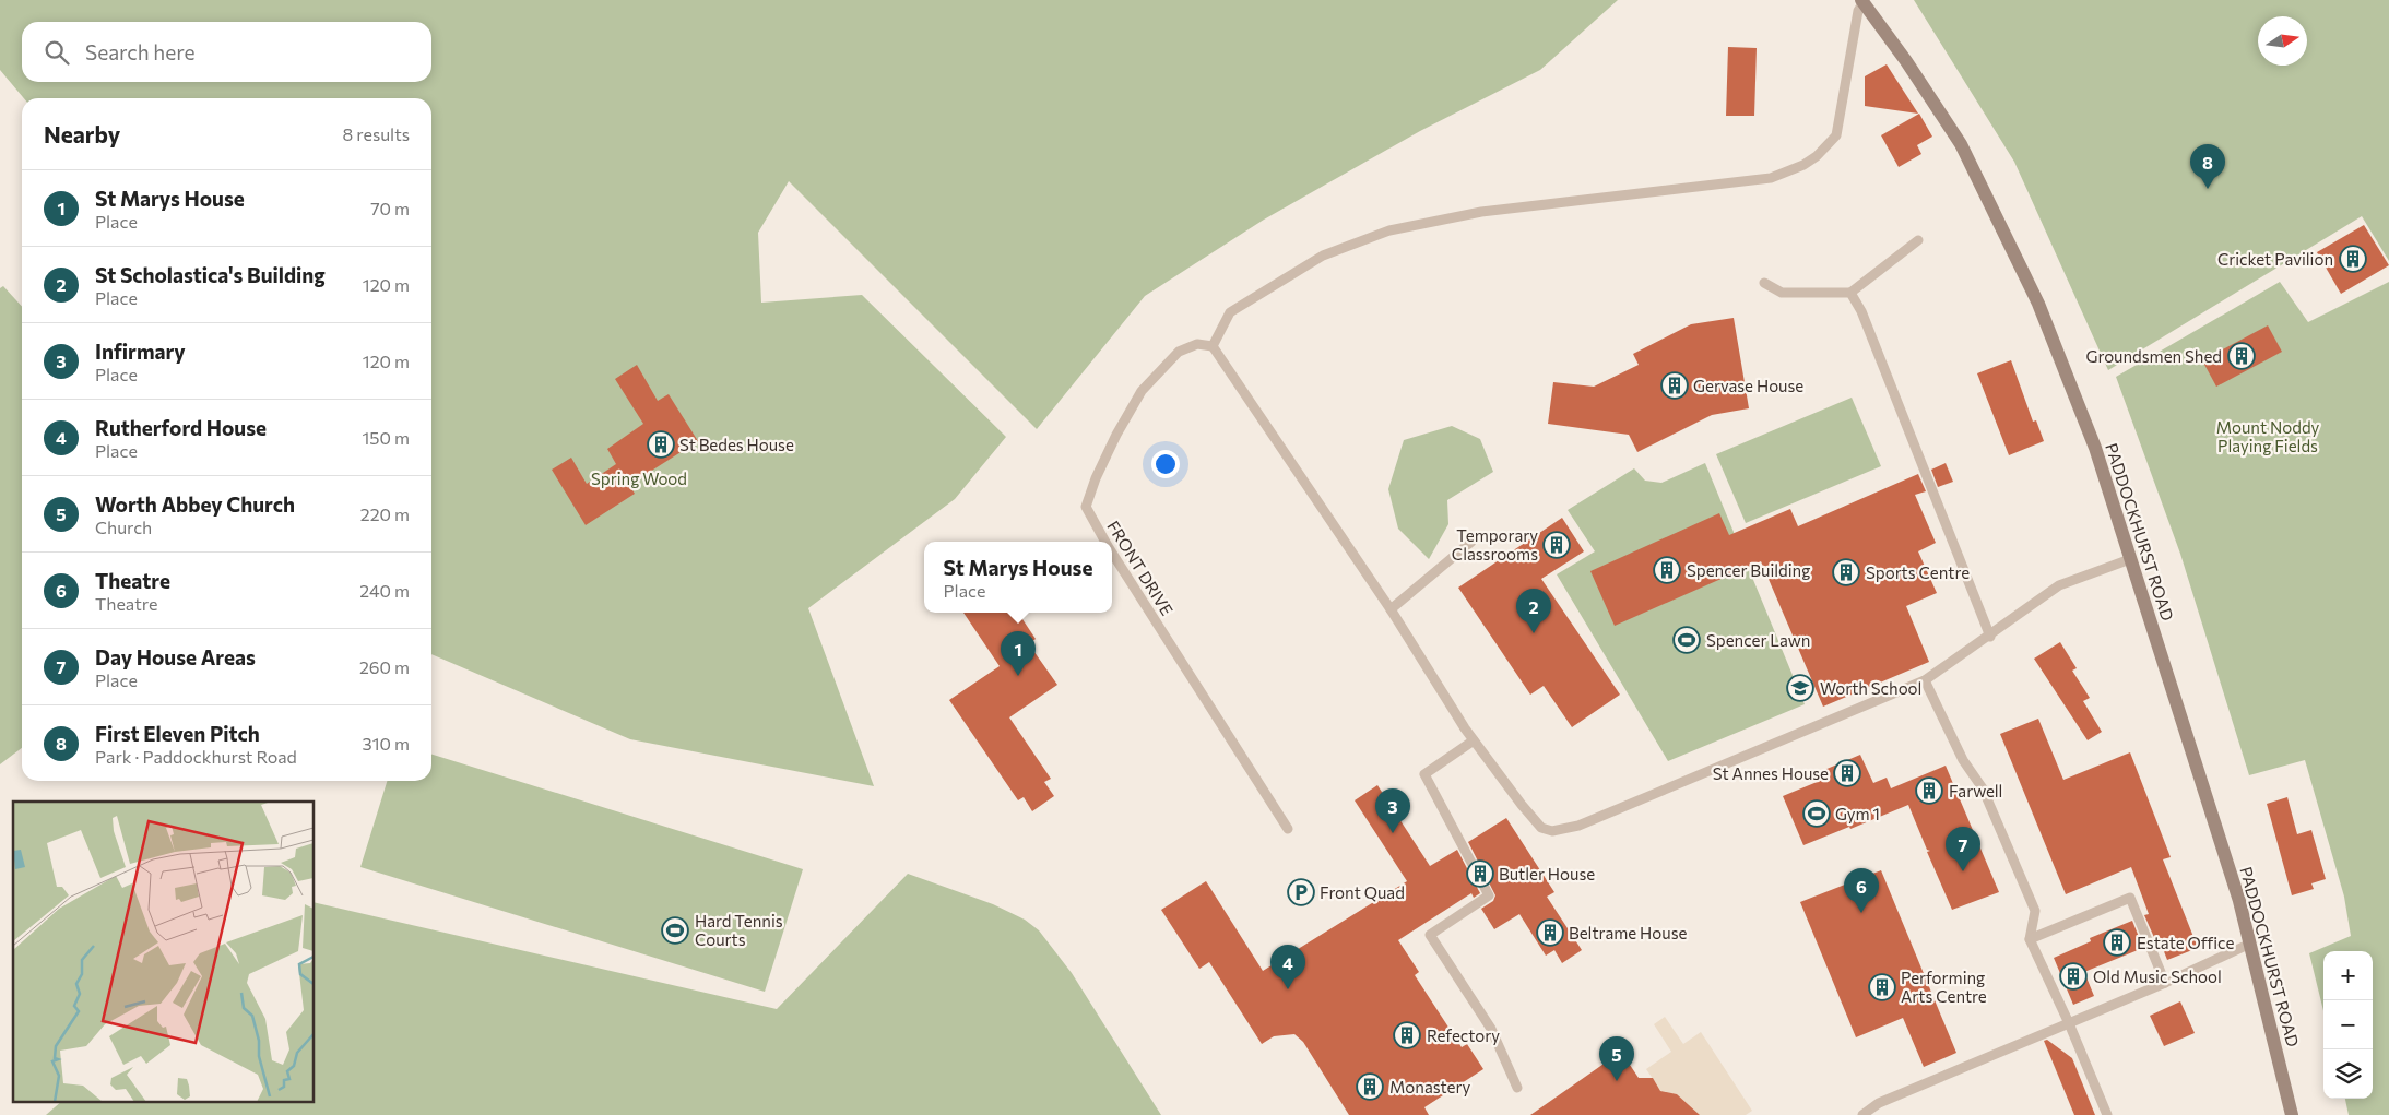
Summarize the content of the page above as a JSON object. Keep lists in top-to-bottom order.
{
  "streets": {
    "main road": ["PADDOCKHURST ROAD"],
    "lane": ["FRONT DRIVE"]
  },
  "parks": ["Mount Noddy Playing Fields", "Spring Wood"],
  "places": {
    "building": [
      "Cricket Pavilion",
      "Groundsmen Shed",
      "Gervase House",
      "St Bedes House",
      "Temporary Classrooms",
      "Spencer Building",
      "Sports Centre",
      "St Annes House",
      "Farwell",
      "Butler House",
      "Beltrame House",
      "Estate Office",
      "Old Music School",
      "Performing Arts Centre",
      "Refectory",
      "Monastery"
    ],
    "sports": ["Spencer Lawn", "Gym 1", "Hard Tennis Courts"],
    "school or university": ["Worth School"],
    "parking": ["Front Quad"]
  },
  "north": "right",
  "page": {
    "search": "Search here",
    "heading": ["Nearby", "8 results"],
    "pins": [
      "8",
      "2",
      "1",
      "3",
      "7",
      "6",
      "4",
      "5"
    ],
    "list": [
      {
        "mark": "1",
        "name": "St Marys House",
        "note": "Place",
        "value": "70 m"
      },
      {
        "mark": "2",
        "name": "St Scholastica's Building",
        "note": "Place",
        "value": "120 m"
      },
      {
        "mark": "3",
        "name": "Infirmary",
        "note": "Place",
        "value": "120 m"
      },
      {
        "mark": "4",
        "name": "Rutherford House",
        "note": "Place",
        "value": "150 m"
      },
      {
        "mark": "5",
        "name": "Worth Abbey Church",
        "note": "Church",
        "value": "220 m"
      },
      {
        "mark": "6",
        "name": "Theatre",
        "note": "Theatre",
        "value": "240 m"
      },
      {
        "mark": "7",
        "name": "Day House Areas",
        "note": "Place",
        "value": "260 m"
      },
      {
        "mark": "8",
        "name": "First Eleven Pitch",
        "note": "Park · Paddockhurst Road",
        "value": "310 m"
      }
    ],
    "popup": ["St Marys House", "Place"],
    "map_buttons": ["+", "−"]
  }
}
